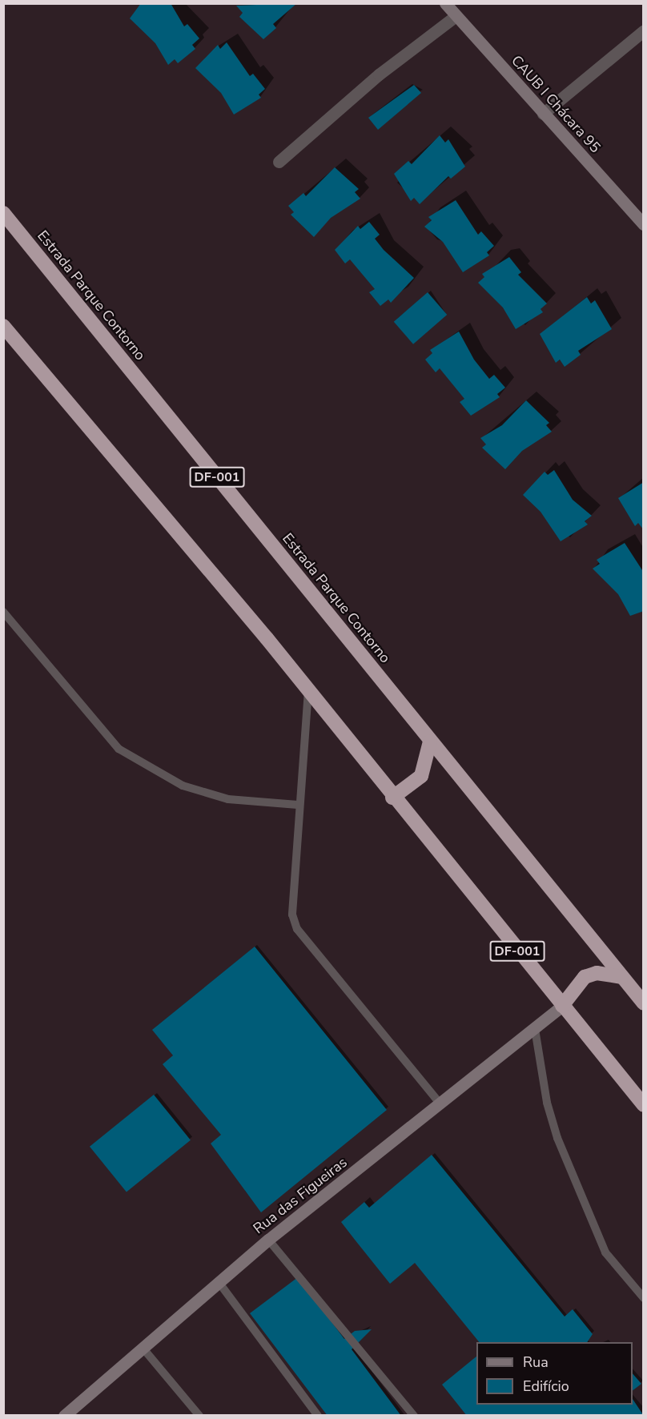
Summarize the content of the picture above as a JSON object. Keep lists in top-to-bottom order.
{
  "streets": {
    "highway": ["Estrada Parque Contorno", "DF-001"],
    "street": ["CAUB I Chácara 95", "Rua das Figueiras"]
  },
  "crossings": [
    ["DF-001", "Rua das Figueiras"]
  ],
  "legend": ["Rua", "Edifício"]
}
